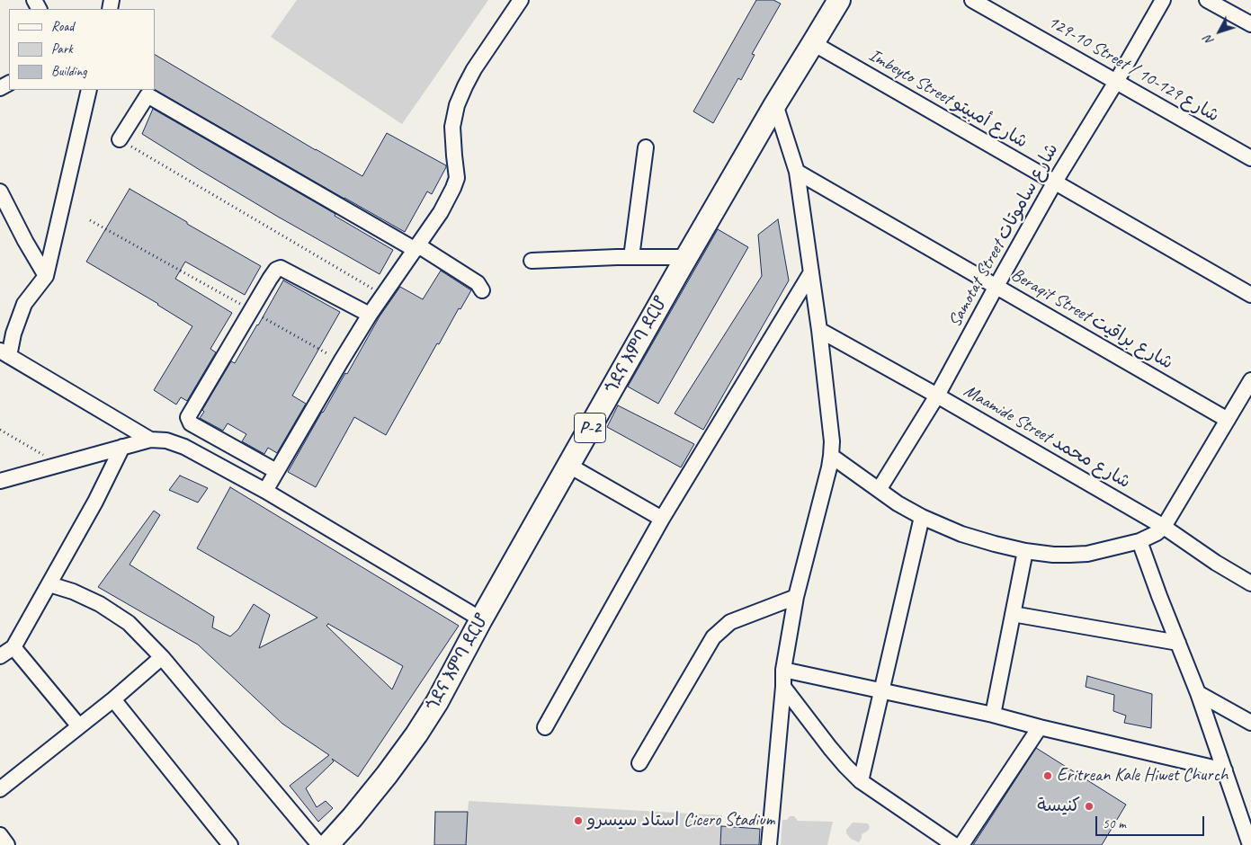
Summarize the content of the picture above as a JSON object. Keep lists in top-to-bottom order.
{
  "streets": {
    "highway": ["ጎደና እምባ ደርሆ", "P-2"],
    "street": [
      "129-10 Street / شارع 129-10",
      "Imbeyto Street شارع أمبيتو",
      "Samotat Street شارع ساموتات",
      "Beraqit Street شارع براقيت",
      "Maamide Street شارع محمد"
    ]
  },
  "crossings": [
    ["129-10 Street / شارع 129-10", "Samotat Street شارع ساموتات"],
    ["Imbeyto Street شارع أمبيتو", "Samotat Street شارع ساموتات"],
    ["Imbeyto Street شارع أمبيتو", "ጎደና እምባ ደርሆ"],
    ["Samotat Street شارع ساموتات", "Beraqit Street شارع براقيت"],
    ["Samotat Street شارع ساموتات", "Maamide Street شارع محمد"]
  ],
  "places": ["Eritrean Kale Hiwet Church", "كنيسة", "استاد سيسرو Cicero Stadium"],
  "legend": ["Road", "Park", "Building"],
  "scale_bar": "50 m",
  "north": "bottom left"
}
